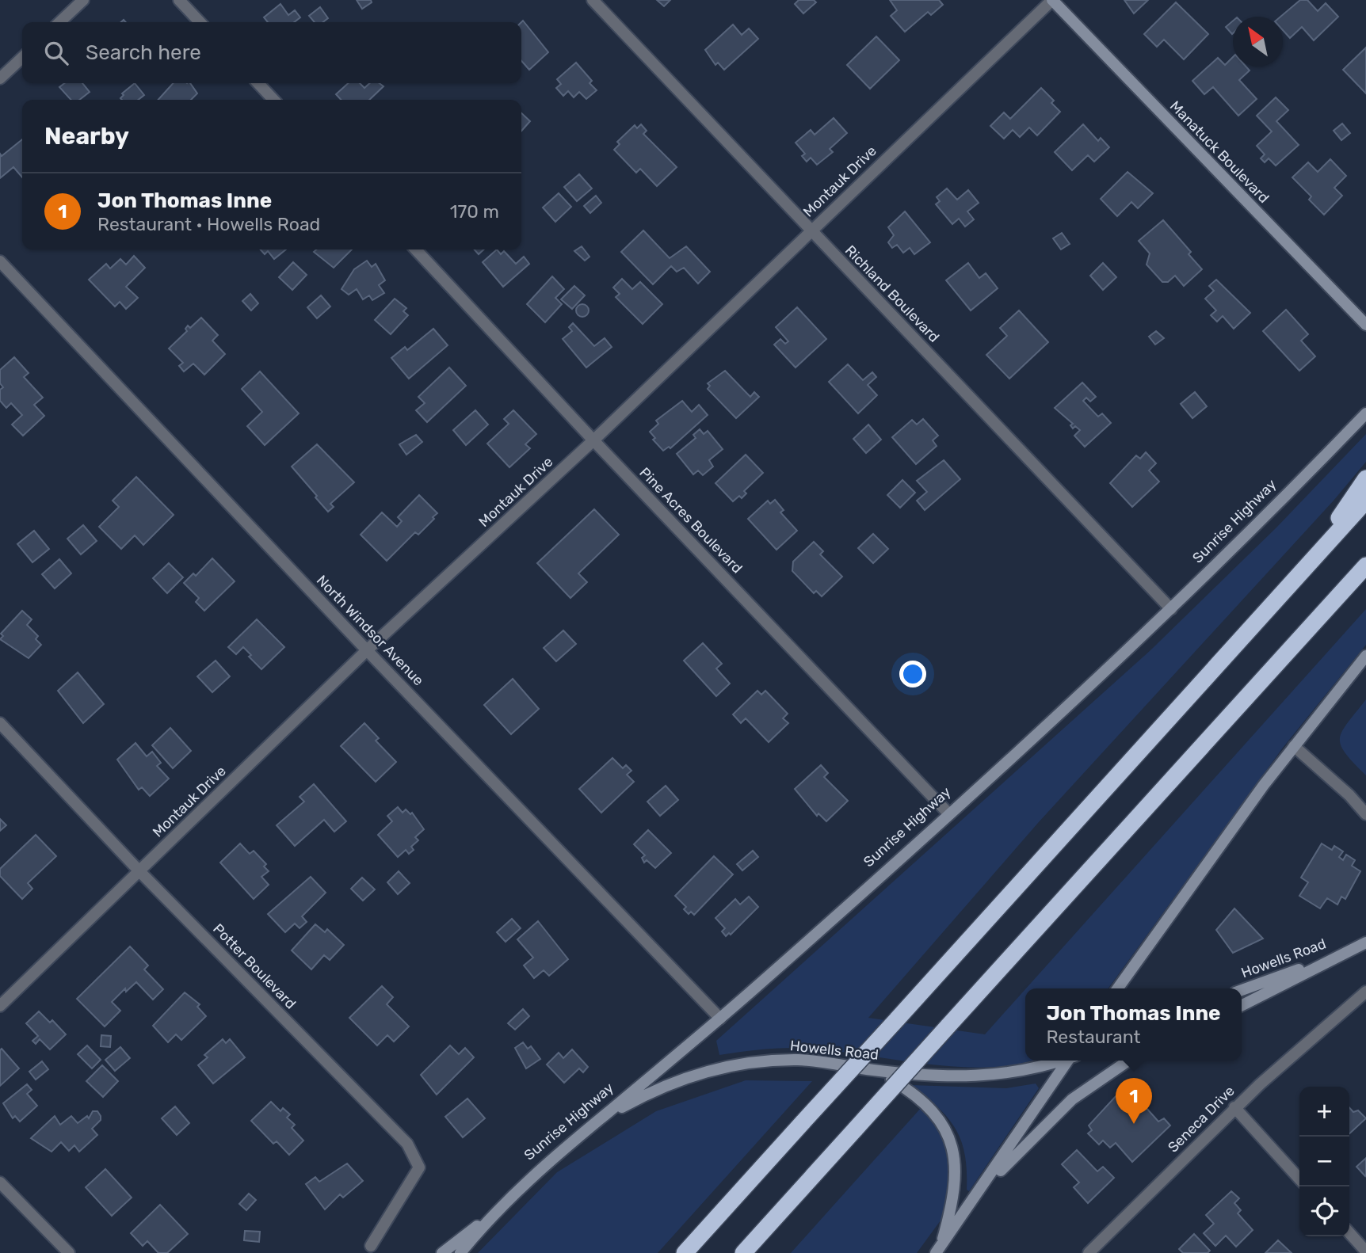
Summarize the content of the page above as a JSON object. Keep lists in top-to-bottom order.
{
  "streets": {
    "main road": ["Manatuck Boulevard", "Sunrise Highway", "Howells Road"],
    "street": [
      "Montauk Drive",
      "Richland Boulevard",
      "Pine Acres Boulevard",
      "North Windsor Avenue",
      "Potter Boulevard",
      "Seneca Drive"
    ]
  },
  "crossings": [
    ["Manatuck Boulevard", "Montauk Drive"],
    ["Montauk Drive", "Richland Boulevard"],
    ["Montauk Drive", "Pine Acres Boulevard"],
    ["Montauk Drive", "North Windsor Avenue"],
    ["Montauk Drive", "Potter Boulevard"],
    ["Richland Boulevard", "Sunrise Highway"],
    ["Pine Acres Boulevard", "Sunrise Highway"],
    ["Sunrise Highway", "North Windsor Avenue"],
    ["Sunrise Highway", "Howells Road"]
  ],
  "north": "top left",
  "page": {
    "search": "Search here",
    "heading": "Nearby",
    "list": [
      {
        "mark": "1",
        "name": "Jon Thomas Inne",
        "note": "Restaurant · Howells Road",
        "value": "170 m"
      }
    ],
    "popup": ["Jon Thomas Inne", "Restaurant"],
    "pins": "1",
    "map_buttons": ["+", "−"]
  }
}
